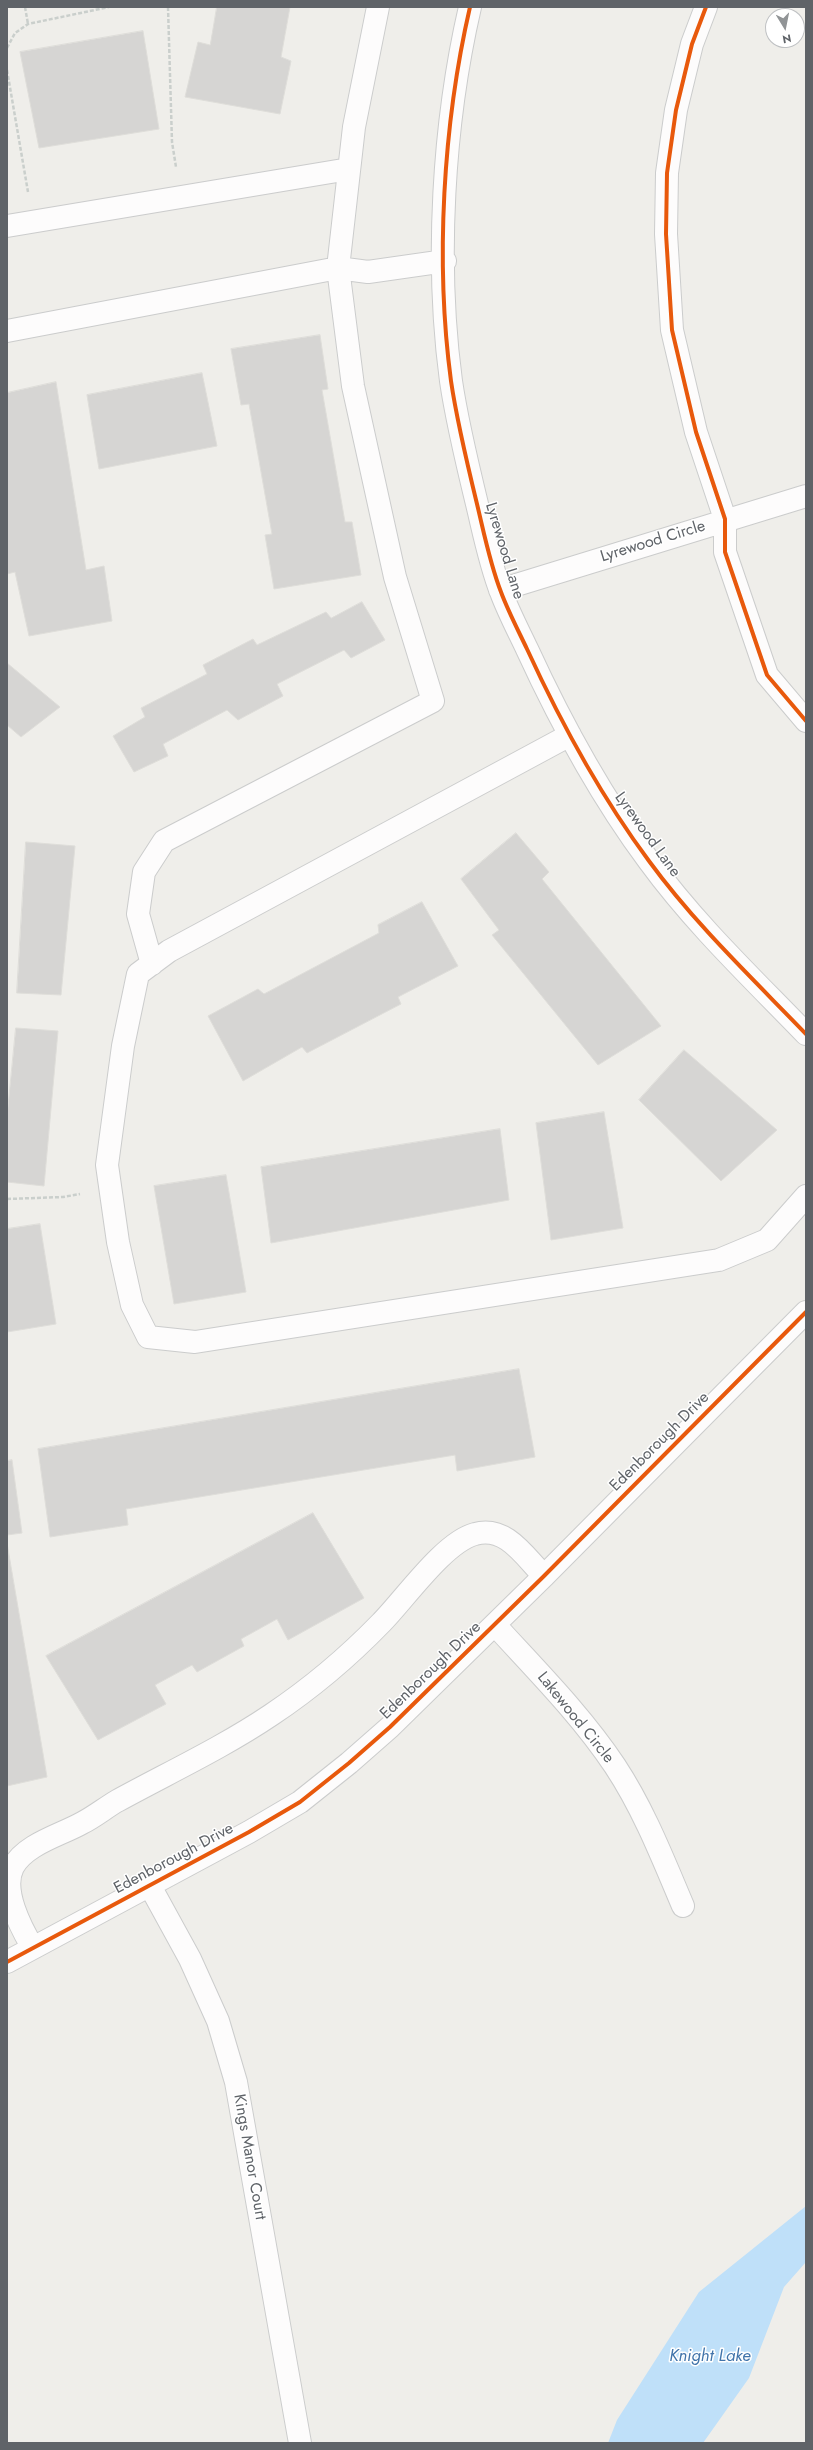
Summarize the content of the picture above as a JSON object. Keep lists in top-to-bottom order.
{
  "streets": {
    "street": [
      "Lyrewood Circle",
      "Lyrewood Lane",
      "Edenborough Drive",
      "Lakewood Circle",
      "Kings Manor Court"
    ]
  },
  "crossings": [
    ["Lyrewood Circle", "Lyrewood Lane"],
    ["Edenborough Drive", "Lakewood Circle"],
    ["Edenborough Drive", "Kings Manor Court"]
  ],
  "water": ["Knight Lake"],
  "north": "bottom"
}
